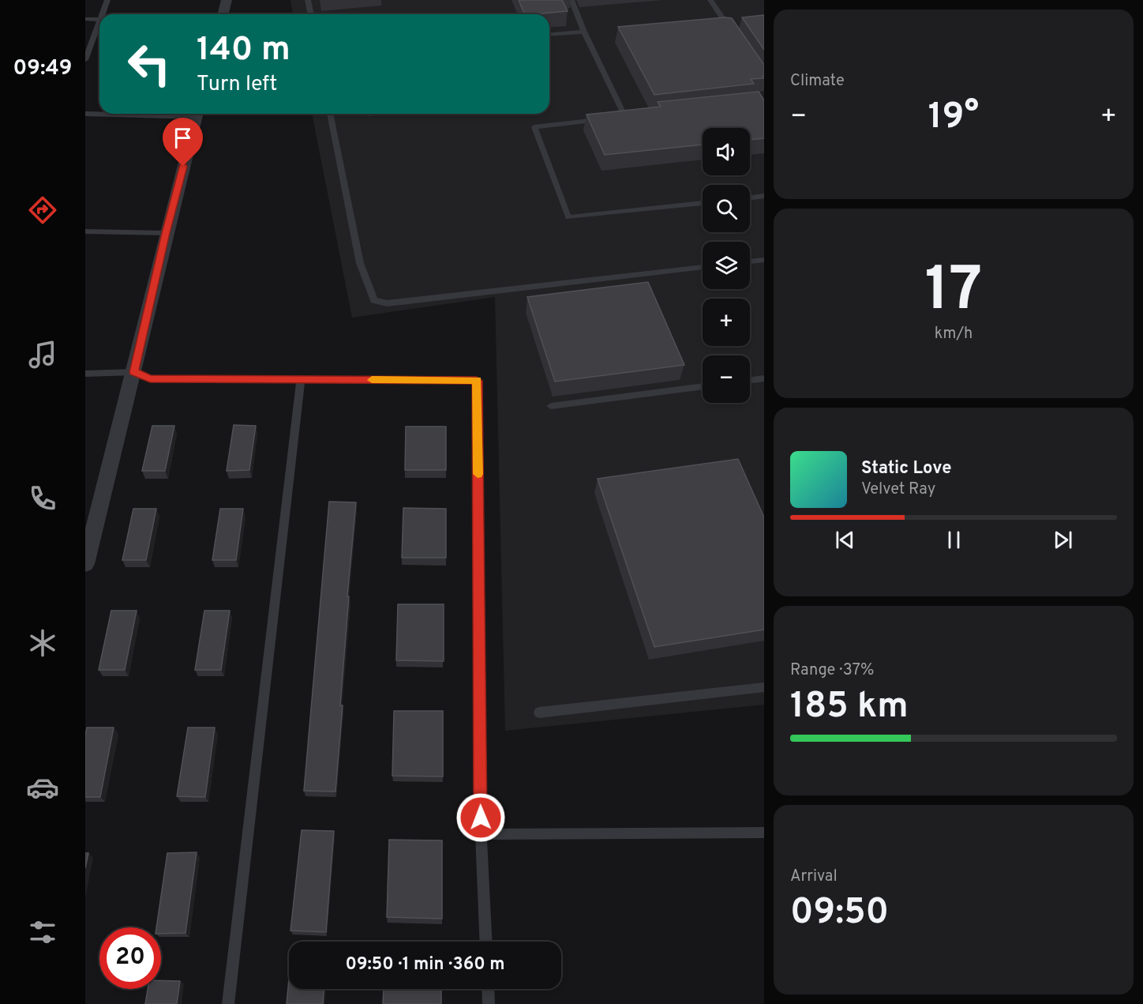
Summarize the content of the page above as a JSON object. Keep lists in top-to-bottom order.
{
  "page": {
    "tabs": "09:49",
    "tile": [
      "Climate",
      ["17", "km/h"],
      ["Range · 37%", "185 km"],
      ["Arrival", "09:50"]
    ],
    "turn": ["140 m", "Turn left"],
    "heat": ["−", "19°", "+"],
    "map_buttons": ["+", "−"],
    "song": ["Static Love", "Velvet Ray"],
    "limit": "20",
    "trip": "09:50 · 1 min · 360 m"
  }
}
